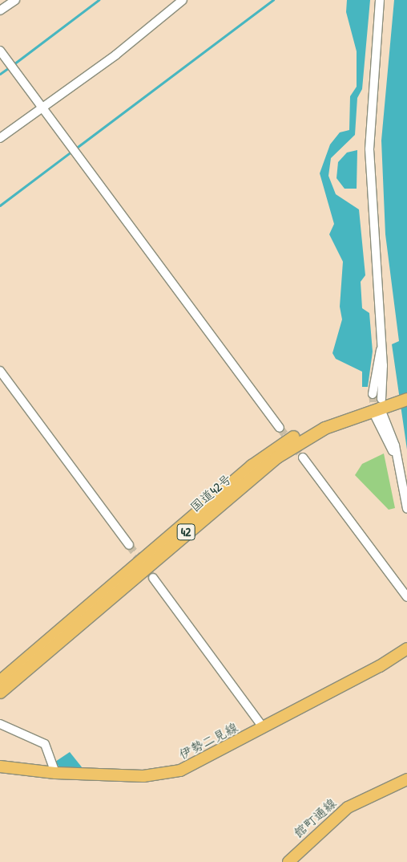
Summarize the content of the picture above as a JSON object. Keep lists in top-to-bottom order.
{
  "streets": {
    "highway": ["国道42号", "42"],
    "main road": ["伊勢二見線", "館町通線"]
  }
}
